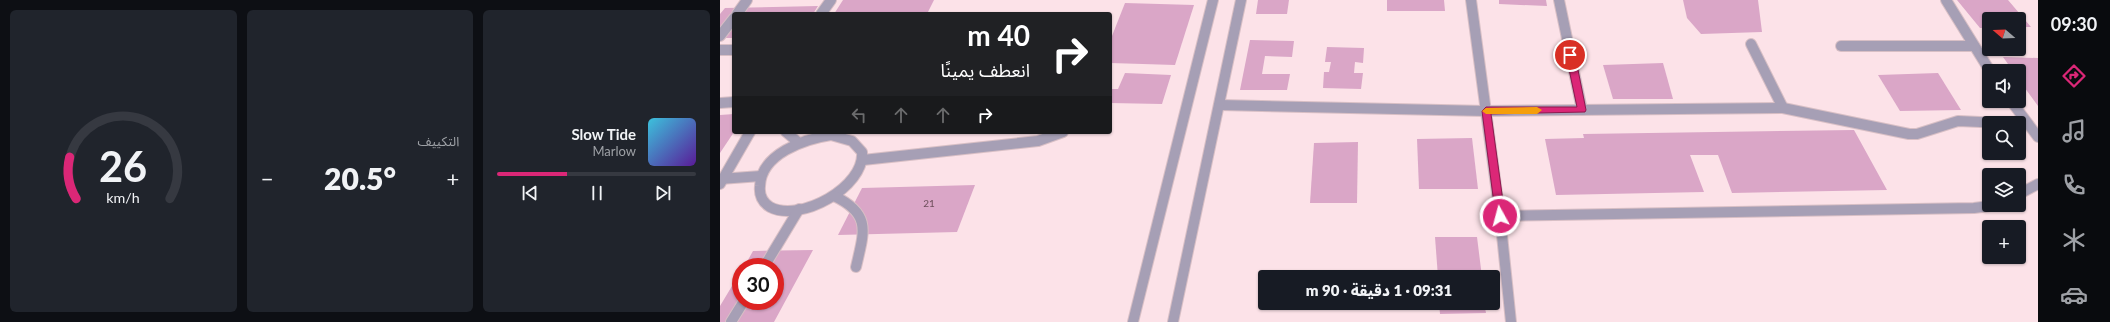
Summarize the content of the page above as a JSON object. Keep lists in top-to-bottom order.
{
  "house_numbers": ["21"],
  "north": "left",
  "page": {
    "tabs": "09:30",
    "tile": "التكييف",
    "map_buttons": "+",
    "turn": ["40 m", "انعطف يمينًا"],
    "song": ["Slow Tide", "Marlow"],
    "heat": ["−", "20.5°", "+"],
    "limit": "30",
    "trip": "09:31 · 1 دقيقة · 90 m",
    "gauge": ["26", "km/h"]
  }
}
